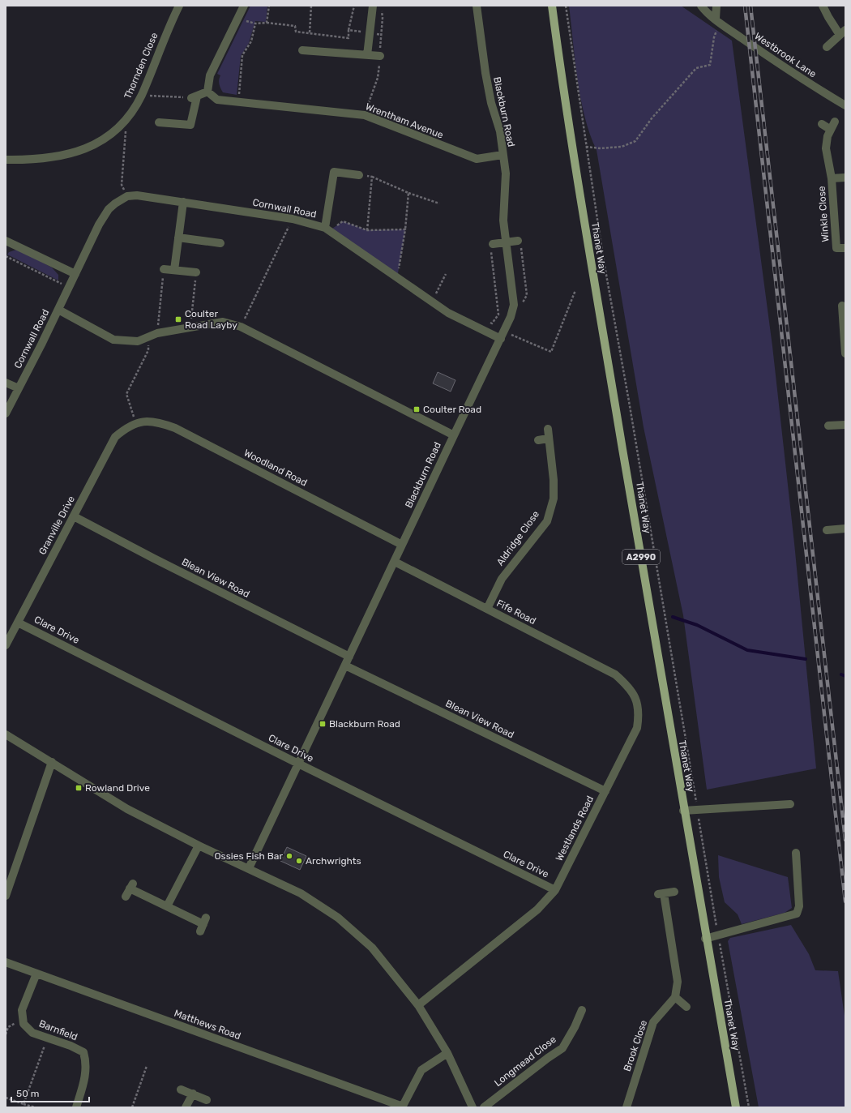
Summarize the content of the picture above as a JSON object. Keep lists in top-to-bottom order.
{
  "streets": {
    "main road": ["Thanet Way", "A2990"],
    "street": [
      "Westbrook Lane",
      "Thornden Close",
      "Blackburn Road",
      "Wrentham Avenue",
      "Cornwall Road",
      "Winkle Close",
      "Woodland Road",
      "Granville Drive",
      "Aldridge Close",
      "Blean View Road",
      "Fife Road",
      "Clare Drive",
      "Westlands Road",
      "Matthews Road",
      "Barnfield",
      "Brook Close",
      "Longmead Close"
    ]
  },
  "crossings": [
    ["Blackburn Road", "Wrentham Avenue"],
    ["Blackburn Road", "Cornwall Road"],
    ["Blackburn Road", "Woodland Road"],
    ["Blackburn Road", "Blean View Road"],
    ["Blackburn Road", "Fife Road"],
    ["Blackburn Road", "Clare Drive"],
    ["Woodland Road", "Granville Drive"],
    ["Granville Drive", "Blean View Road"],
    ["Granville Drive", "Clare Drive"],
    ["Aldridge Close", "Fife Road"],
    ["Blean View Road", "Westlands Road"],
    ["Fife Road", "Westlands Road"],
    ["Clare Drive", "Westlands Road"]
  ],
  "places": {
    "transit": [
      "Coulter Road Layby",
      "Coulter Road",
      "Blackburn Road",
      "Rowland Drive"
    ],
    "other": ["Ossies Fish Bar", "Archwrights"]
  },
  "scale_bar": "50 m"
}
